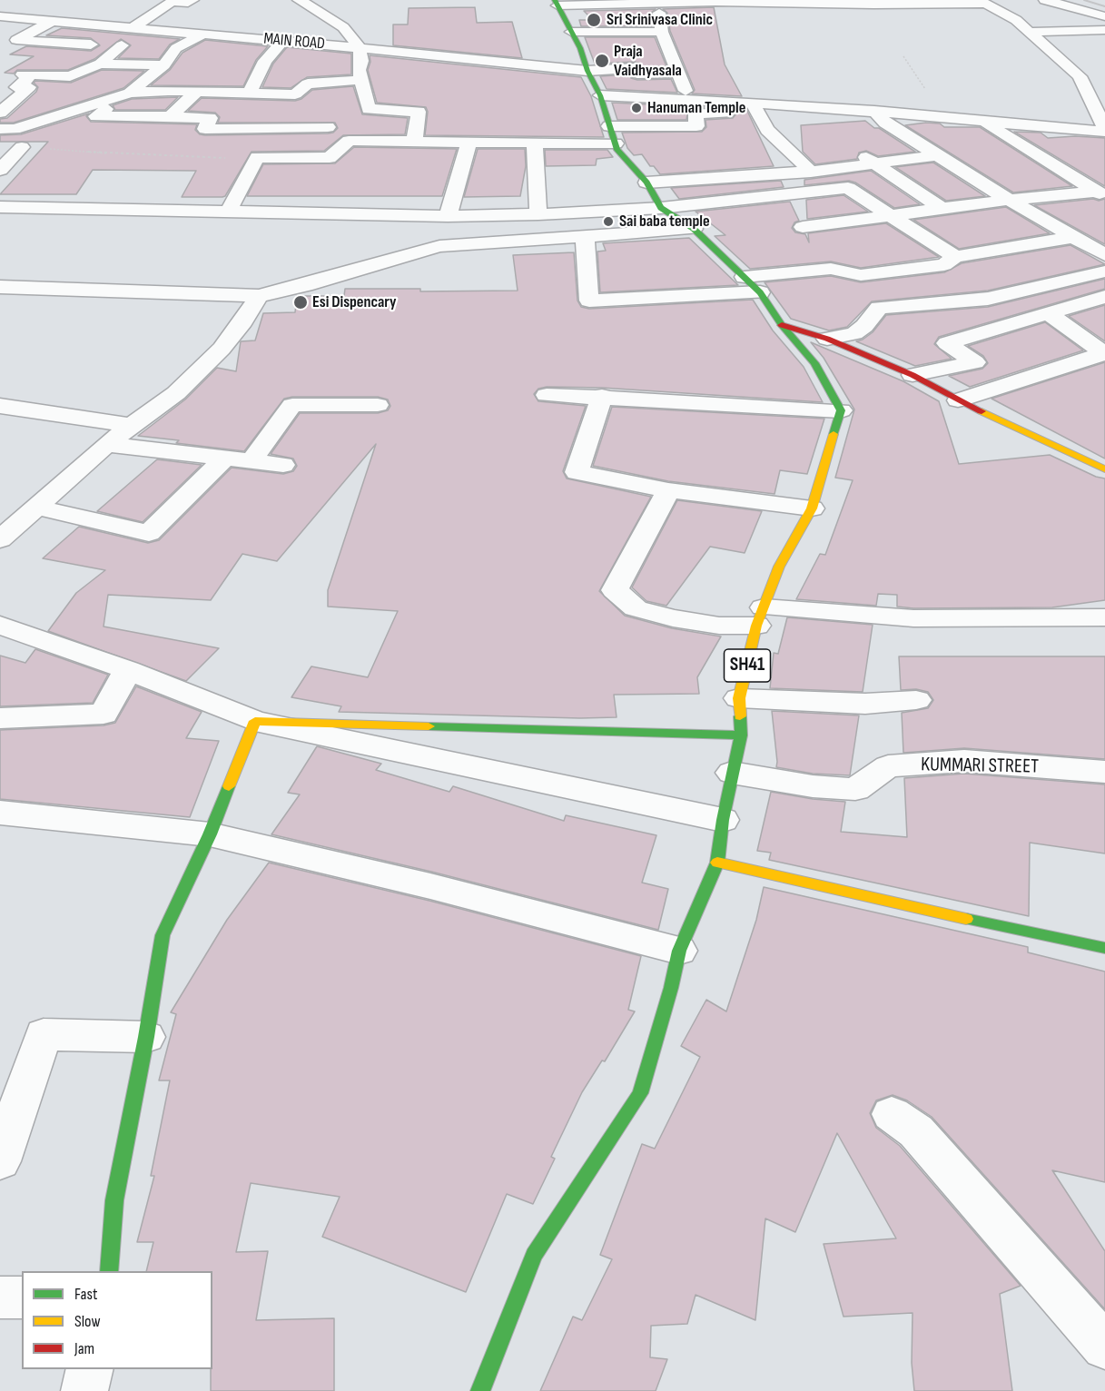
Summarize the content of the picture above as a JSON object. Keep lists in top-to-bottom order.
{
  "streets": {
    "main road": ["SH41"],
    "street": ["MAIN ROAD", "KUMMARI STREET"]
  },
  "crossings": [
    ["SH41", "KUMMARI STREET"]
  ],
  "places": [
    "Sri Srinivasa Clinic",
    "Praja Vaidhyasala",
    "Hanuman Temple",
    "Sai baba temple",
    "Esi Dispencary"
  ],
  "legend": ["Fast", "Slow", "Jam"]
}
